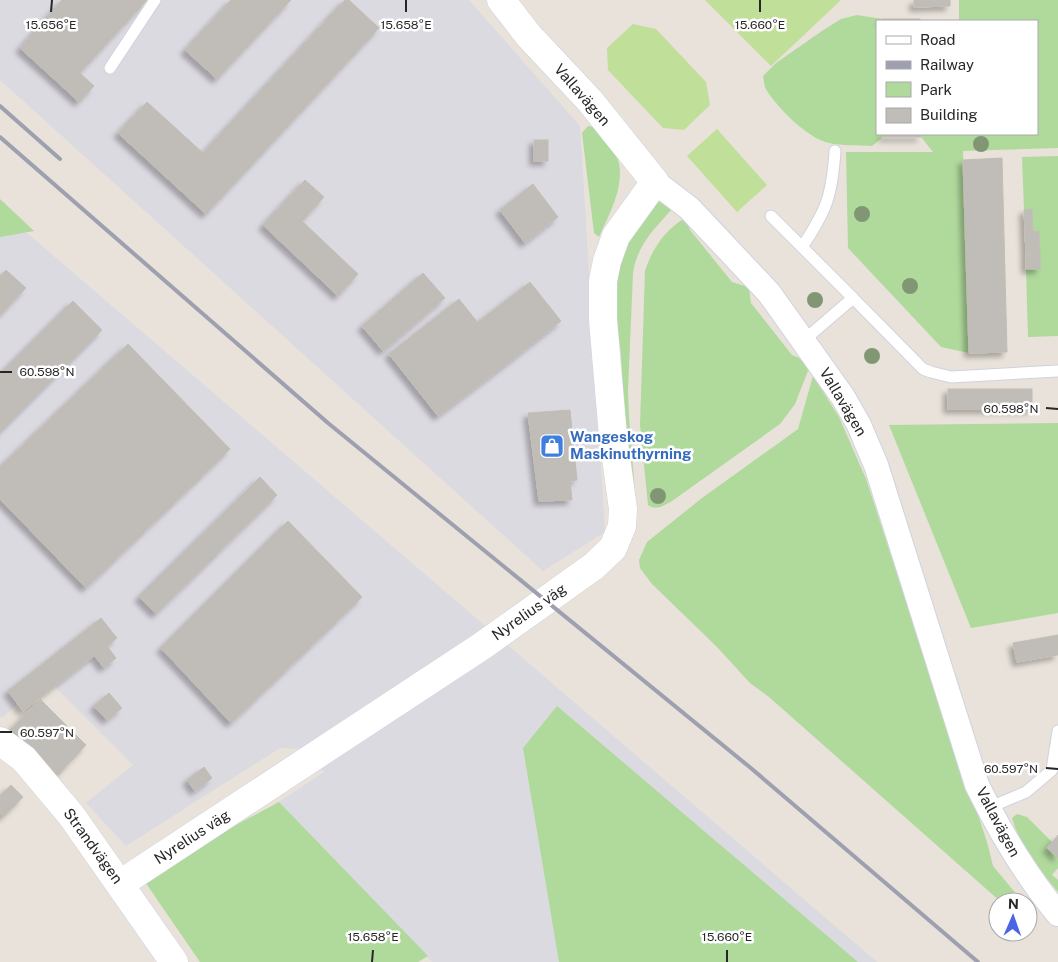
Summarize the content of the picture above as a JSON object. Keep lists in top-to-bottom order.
{
  "streets": {
    "street": ["Vallavägen", "Nyrelius väg", "Strandvägen"]
  },
  "crossings": [
    ["Vallavägen", "Nyrelius väg"],
    ["Nyrelius väg", "Strandvägen"]
  ],
  "places": {
    "shop": ["Wangeskog Maskinuthyrning"]
  },
  "legend": [
    "Road",
    "Railway",
    "Park",
    "Building"
  ],
  "north": "top",
  "coordinates": [
    "15.656°E",
    "15.658°E",
    "15.660°E",
    "60.598°N",
    "60.597°N"
  ]
}
